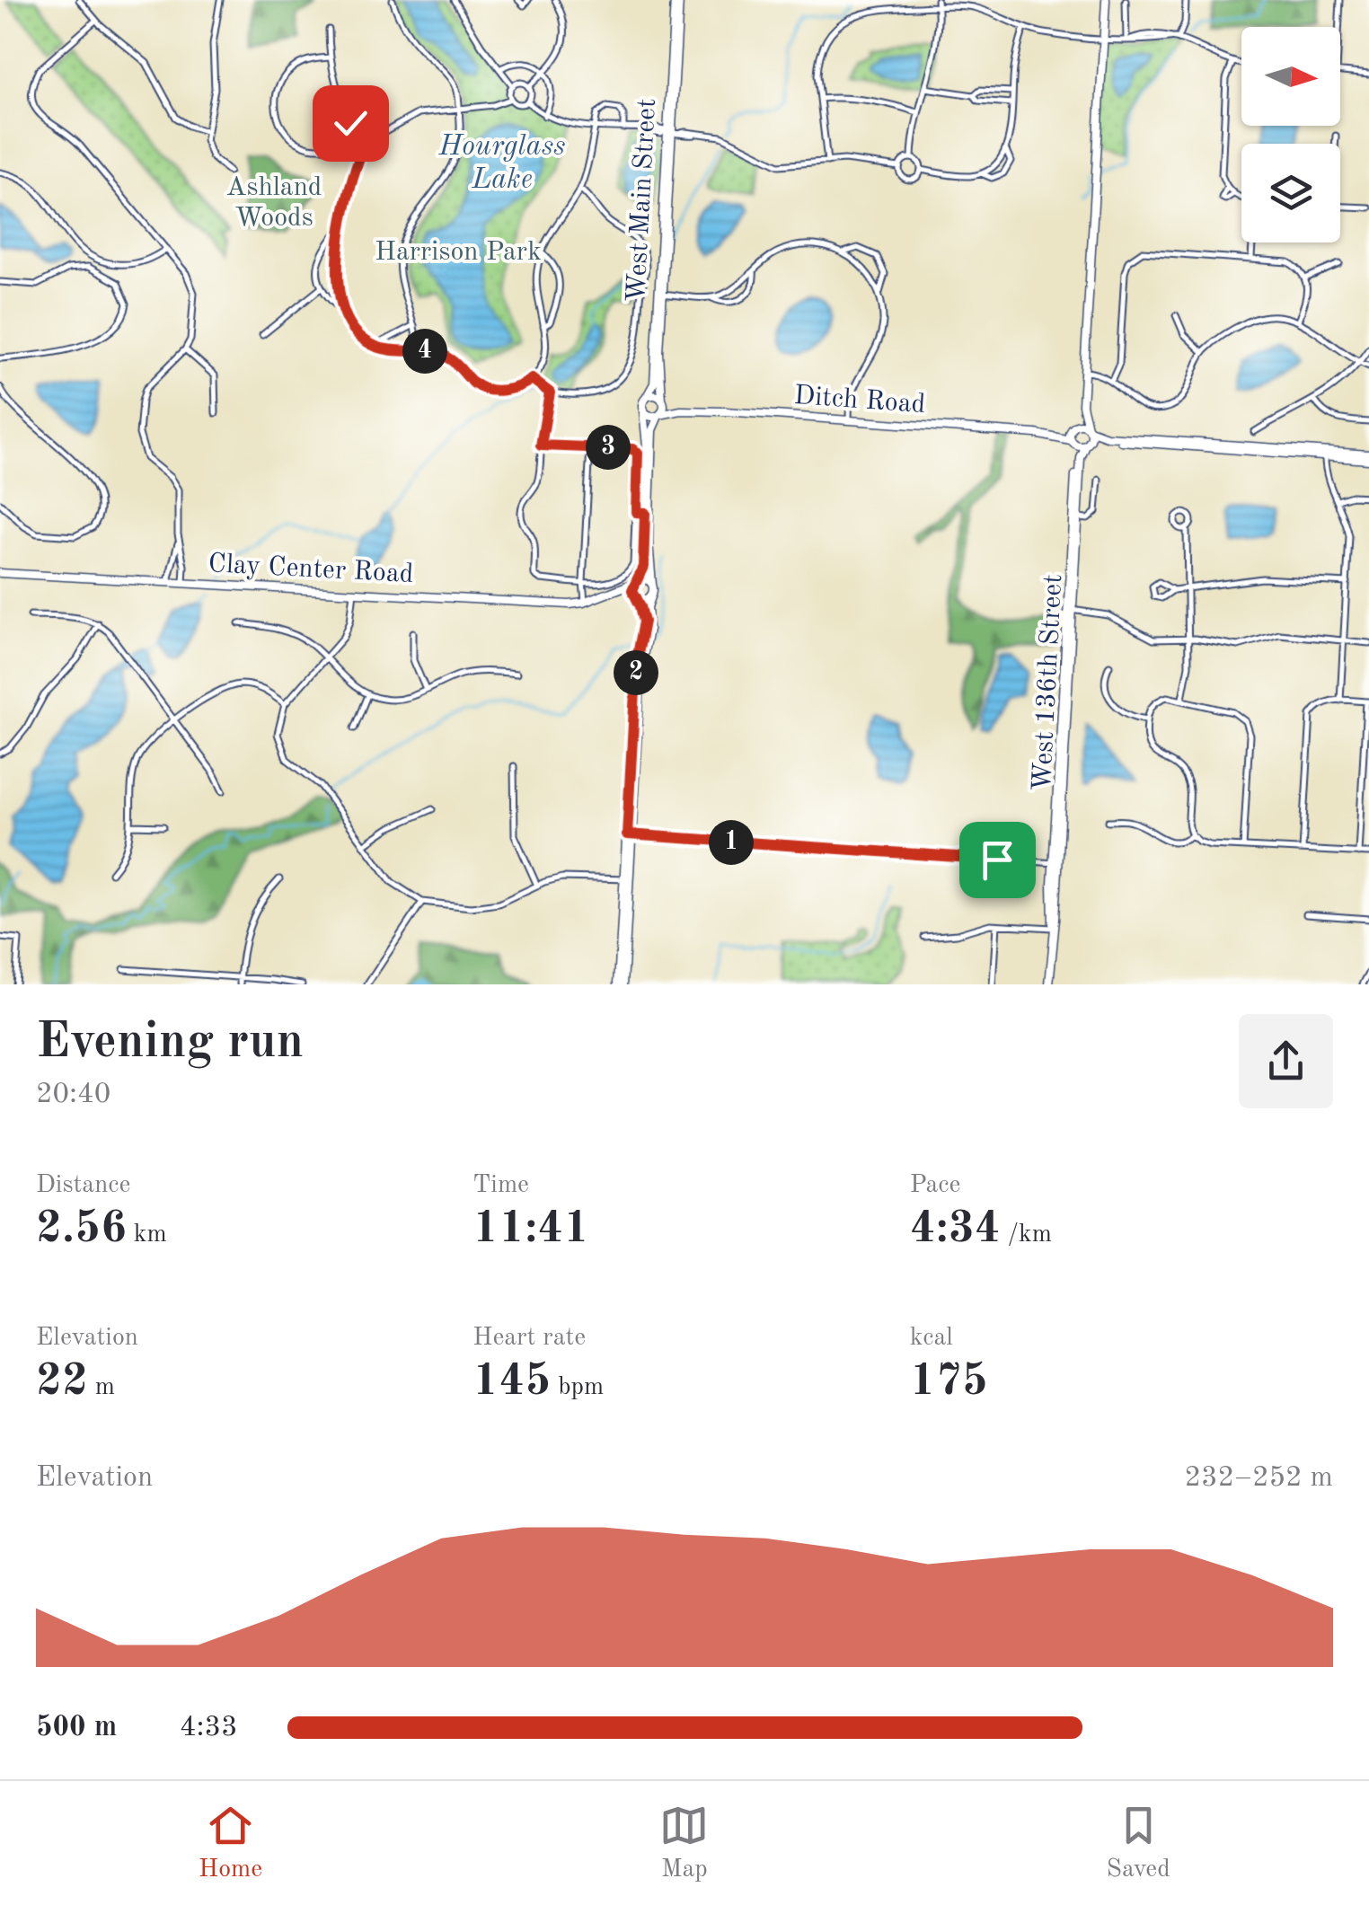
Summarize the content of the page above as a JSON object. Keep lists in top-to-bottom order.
{
  "streets": {
    "street": [
      "West Main Street",
      "Ditch Road",
      "Clay Center Road",
      "West 136th Street"
    ]
  },
  "crossings": [
    ["West Main Street", "Ditch Road"],
    ["Ditch Road", "West 136th Street"]
  ],
  "water": ["Hourglass Lake"],
  "parks": ["Ashland Woods", "Harrison Park"],
  "north": "right",
  "page": {
    "pins": [
      "4",
      "3",
      "2",
      "1"
    ],
    "heading": ["Evening run", "20:40"],
    "stats": [
      ["Distance", "2.56 km"],
      ["Time", "11:41"],
      ["Pace", "4:34 /km"],
      ["Elevation", "22 m"],
      ["Heart rate", "145 bpm"],
      ["kcal", "175"]
    ],
    "chart": ["Elevation", "232–252 m"],
    "list": [
      {
        "name": "500 m",
        "note": "4:33"
      }
    ],
    "tabs": ["Home", "Map", "Saved"]
  }
}
